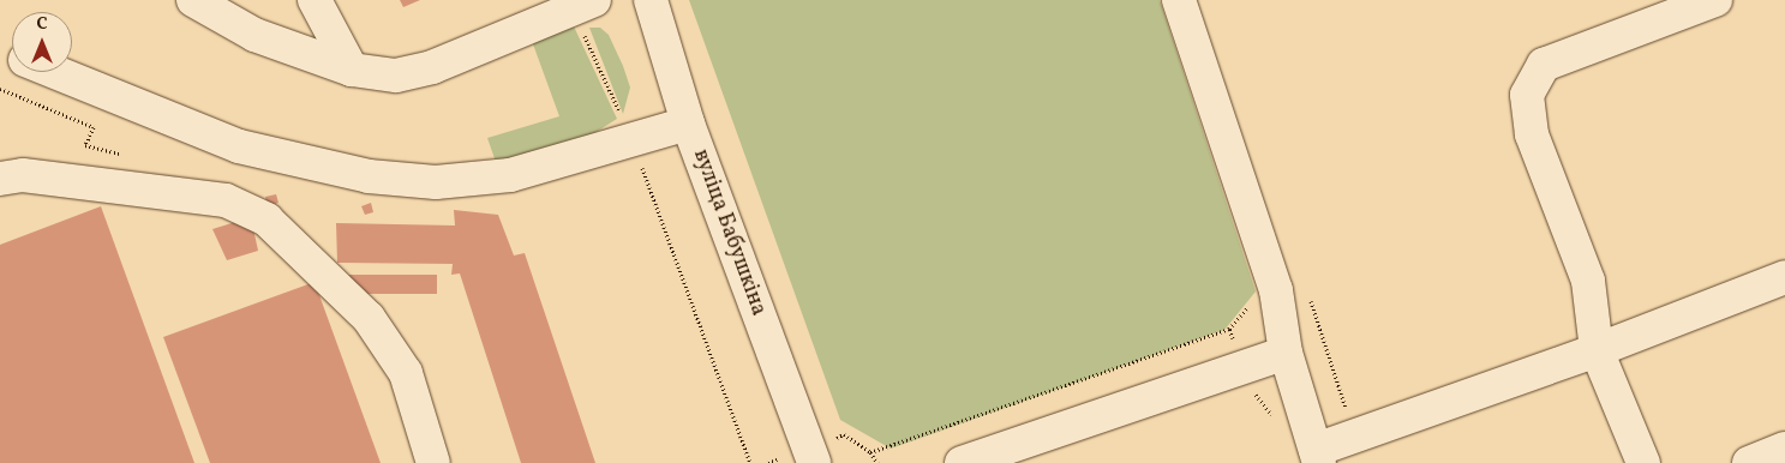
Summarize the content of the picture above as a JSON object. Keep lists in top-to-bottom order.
{
  "streets": {
    "street": ["вуліца Бабушкіна"]
  },
  "north": "top"
}
